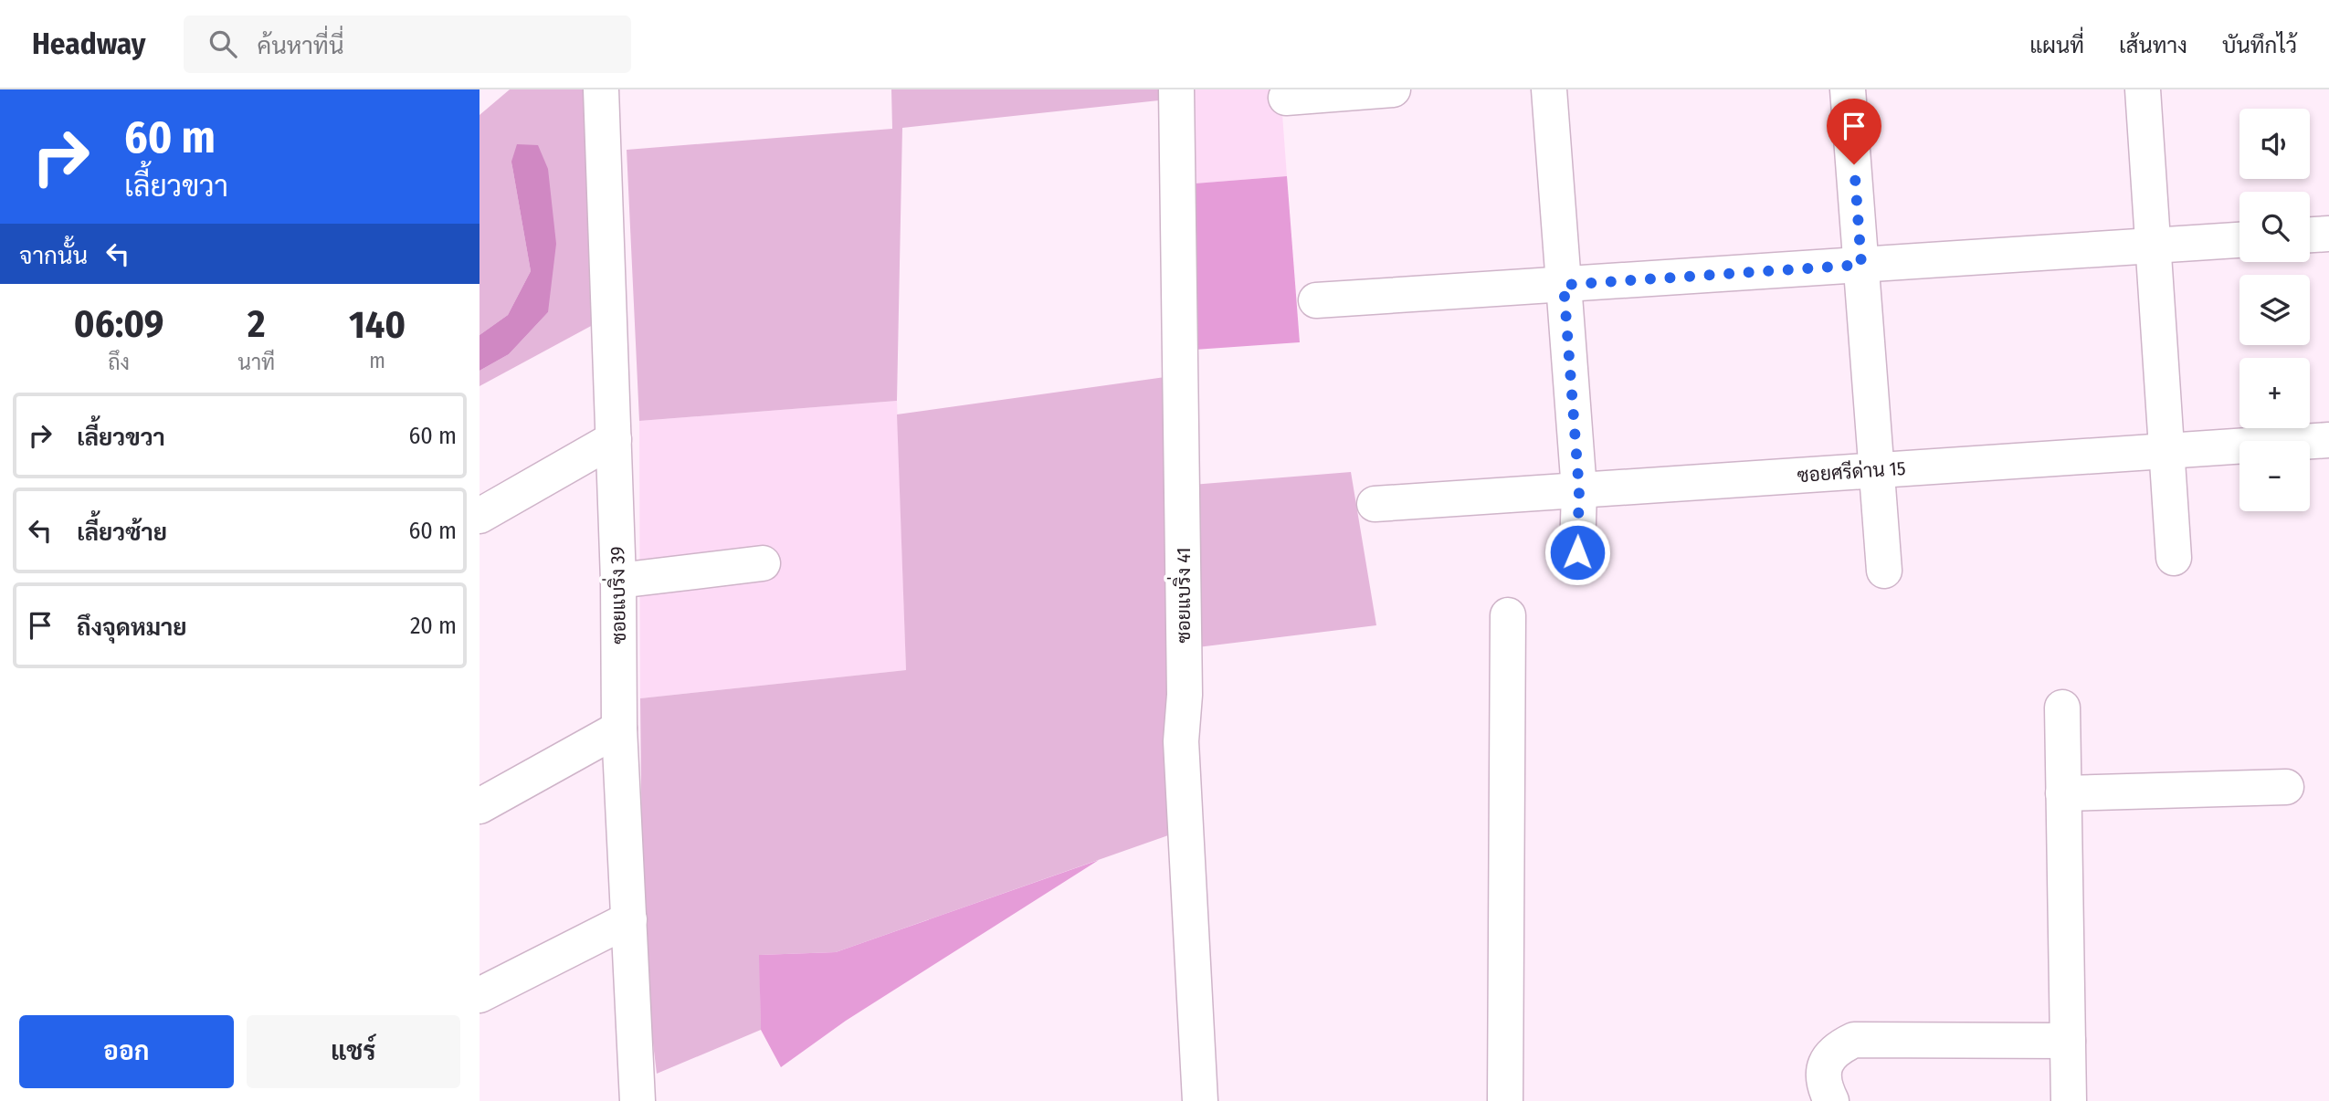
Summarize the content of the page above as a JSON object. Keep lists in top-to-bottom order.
{
  "streets": {
    "street": ["ซอยศรีด่าน 15", "ซอยแบริ่ง 39", "ซอยแบริ่ง 41"]
  },
  "page": {
    "header": "Headway",
    "search": "ค้นหาที่นี่",
    "nav": ["แผนที่", "เส้นทาง", "บันทึกไว้"],
    "turn": ["60 m", "เลี้ยวขวา"],
    "map_buttons": ["+", "−"],
    "then": "จากนั้น",
    "eta": [
      "06:09",
      "ถึง",
      "2",
      "นาที",
      "140",
      "m"
    ],
    "list": [
      {
        "name": "เลี้ยวขวา",
        "value": "60 m"
      },
      {
        "name": "เลี้ยวซ้าย",
        "value": "60 m"
      },
      {
        "name": "ถึงจุดหมาย",
        "value": "20 m"
      }
    ],
    "buttons": ["ออก", "แชร์"]
  }
}
